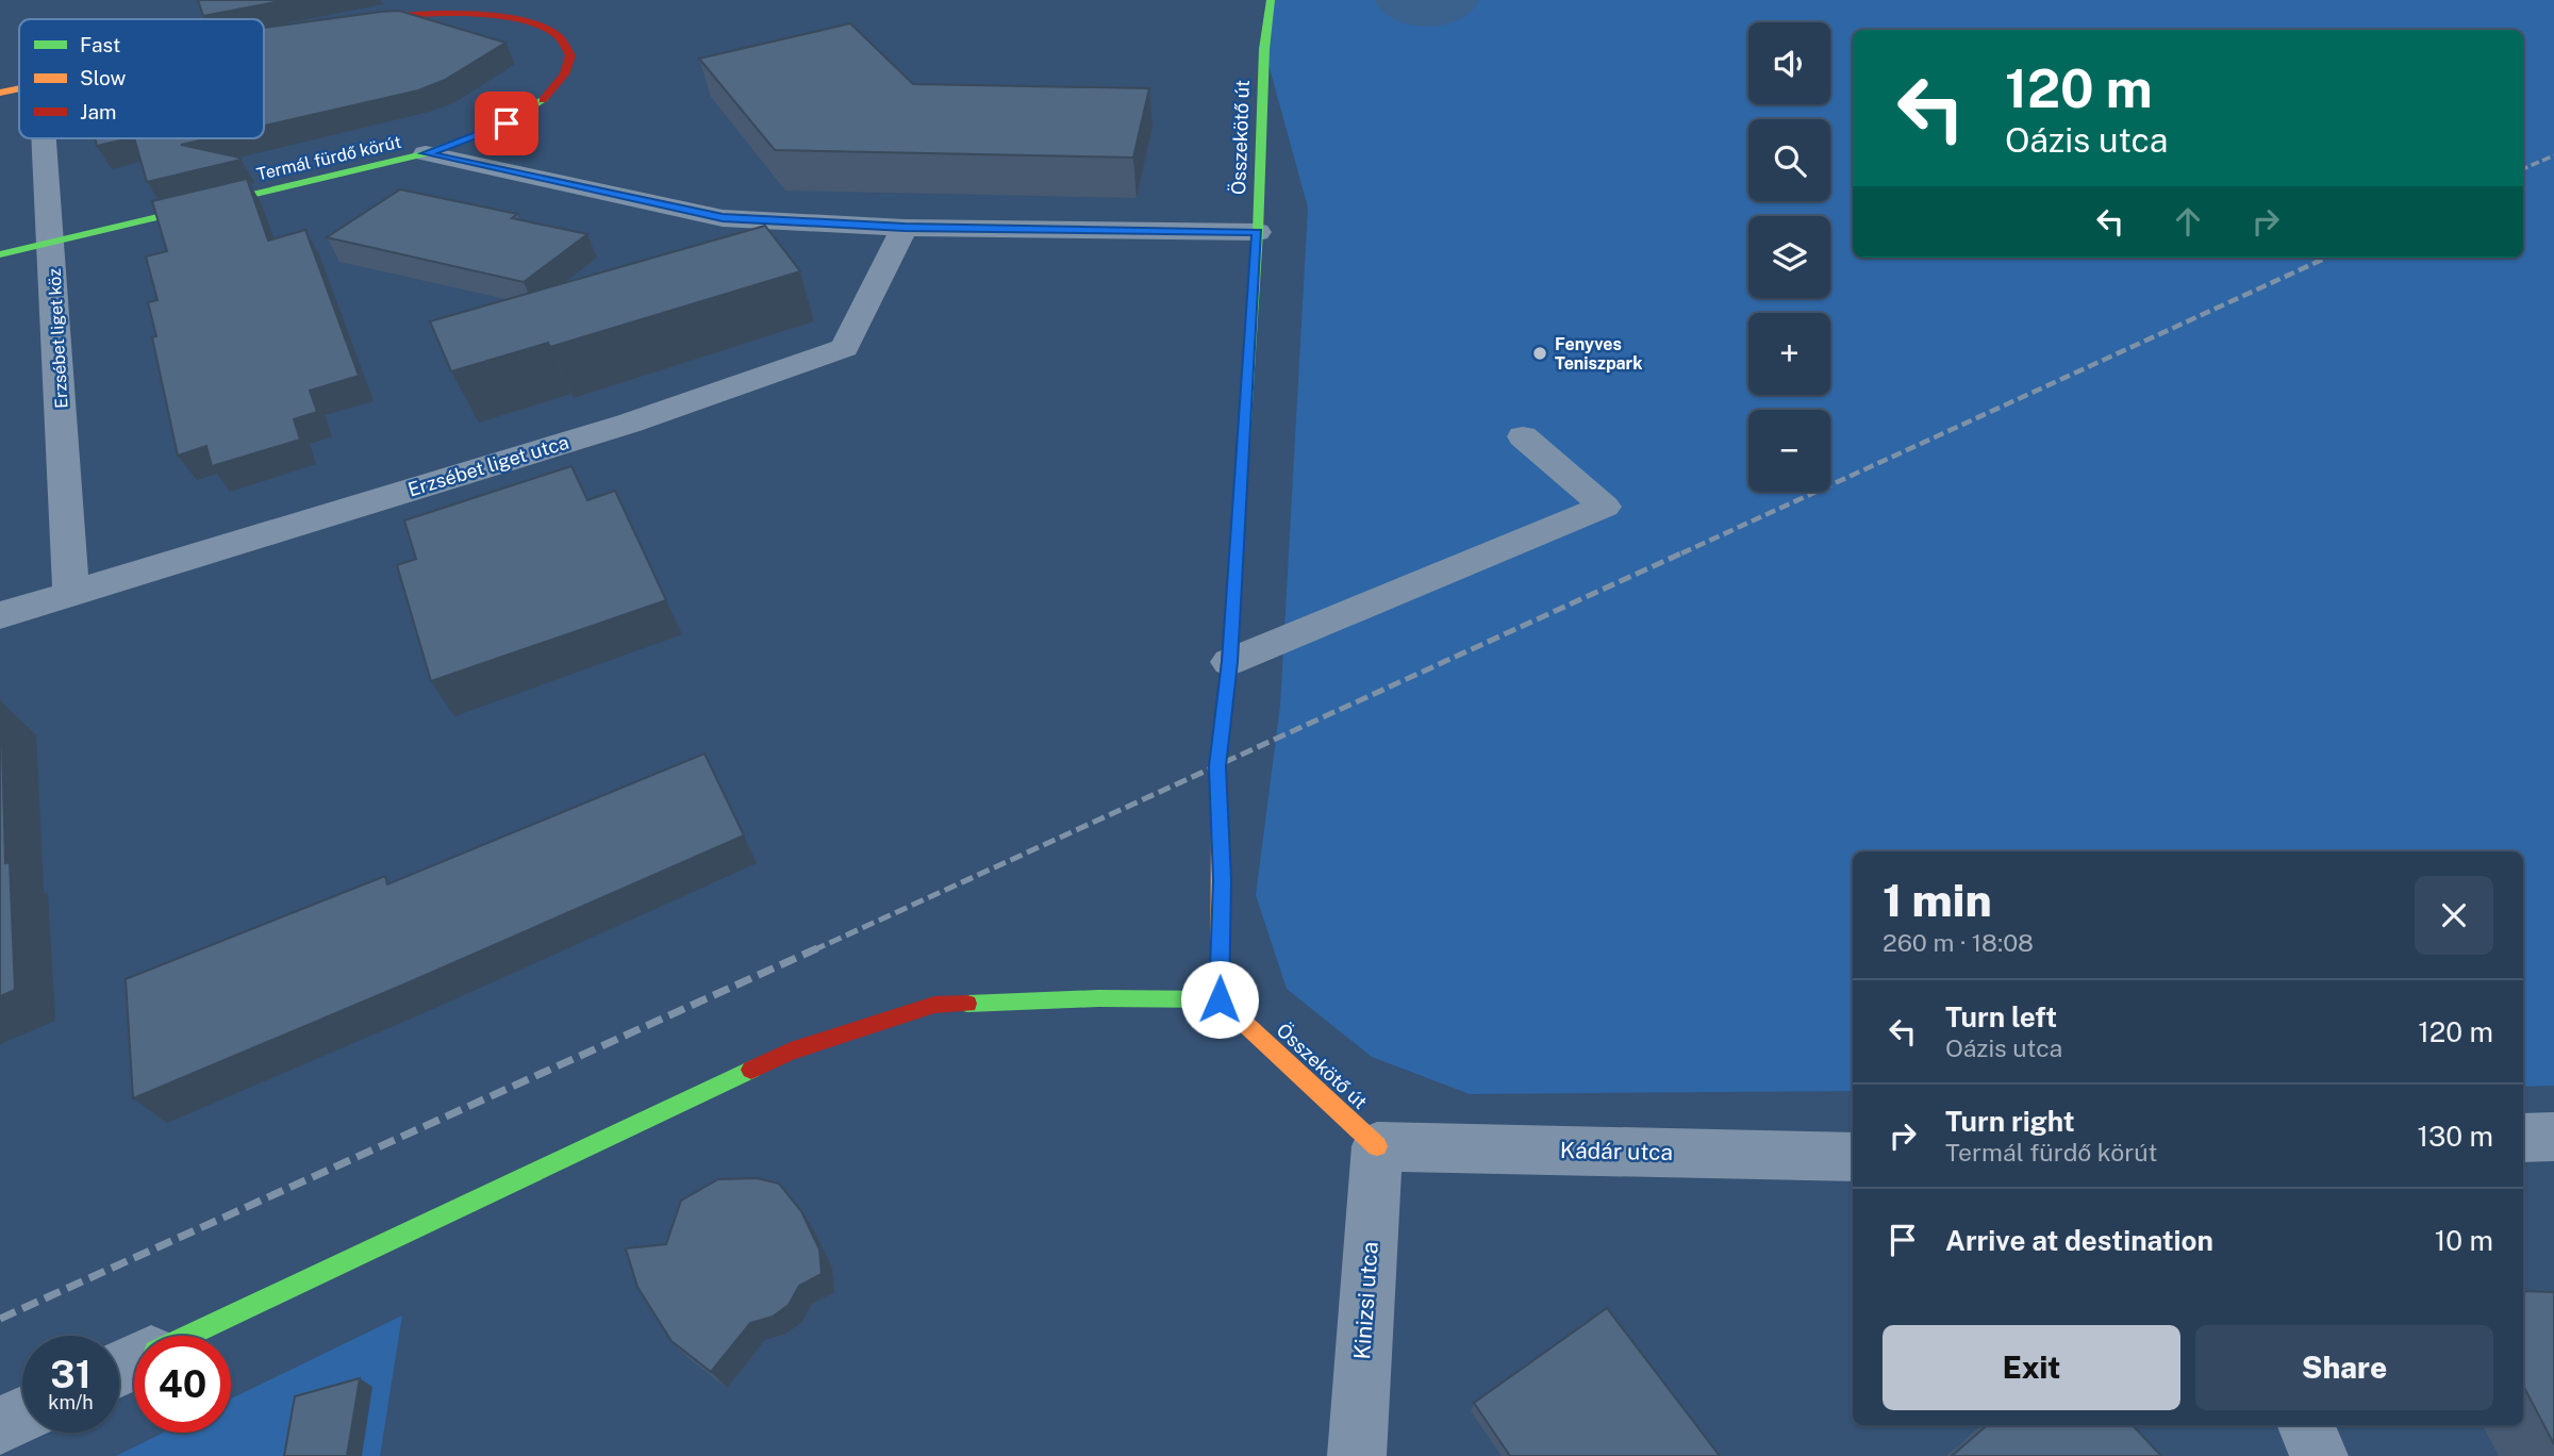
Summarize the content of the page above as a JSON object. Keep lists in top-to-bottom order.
{
  "streets": {
    "street": [
      "Összekötő út",
      "Termál fürdő körút",
      "Erzsébet liget köz",
      "Erzsébet liget utca",
      "Kádár utca",
      "Kinizsi utca"
    ]
  },
  "crossings": [
    ["Összekötő út", "Kádár utca"],
    ["Összekötő út", "Kinizsi utca"],
    ["Termál fürdő körút", "Erzsébet liget köz"],
    ["Erzsébet liget köz", "Erzsébet liget utca"],
    ["Kádár utca", "Kinizsi utca"]
  ],
  "places": ["Fenyves Teniszpark"],
  "legend": ["Fast", "Slow", "Jam"],
  "page": {
    "map_buttons": ["+", "−"],
    "turn": ["120 m", "Oázis utca"],
    "heading": ["1 min", "260 m · 18:08"],
    "list": [
      {
        "name": "Turn left",
        "note": "Oázis utca",
        "value": "120 m"
      },
      {
        "name": "Turn right",
        "note": "Termál fürdő körút",
        "value": "130 m"
      },
      {
        "name": "Arrive at destination",
        "value": "10 m"
      }
    ],
    "buttons": ["Exit", "Share"],
    "speed": "31 km/h",
    "limit": "40"
  }
}
